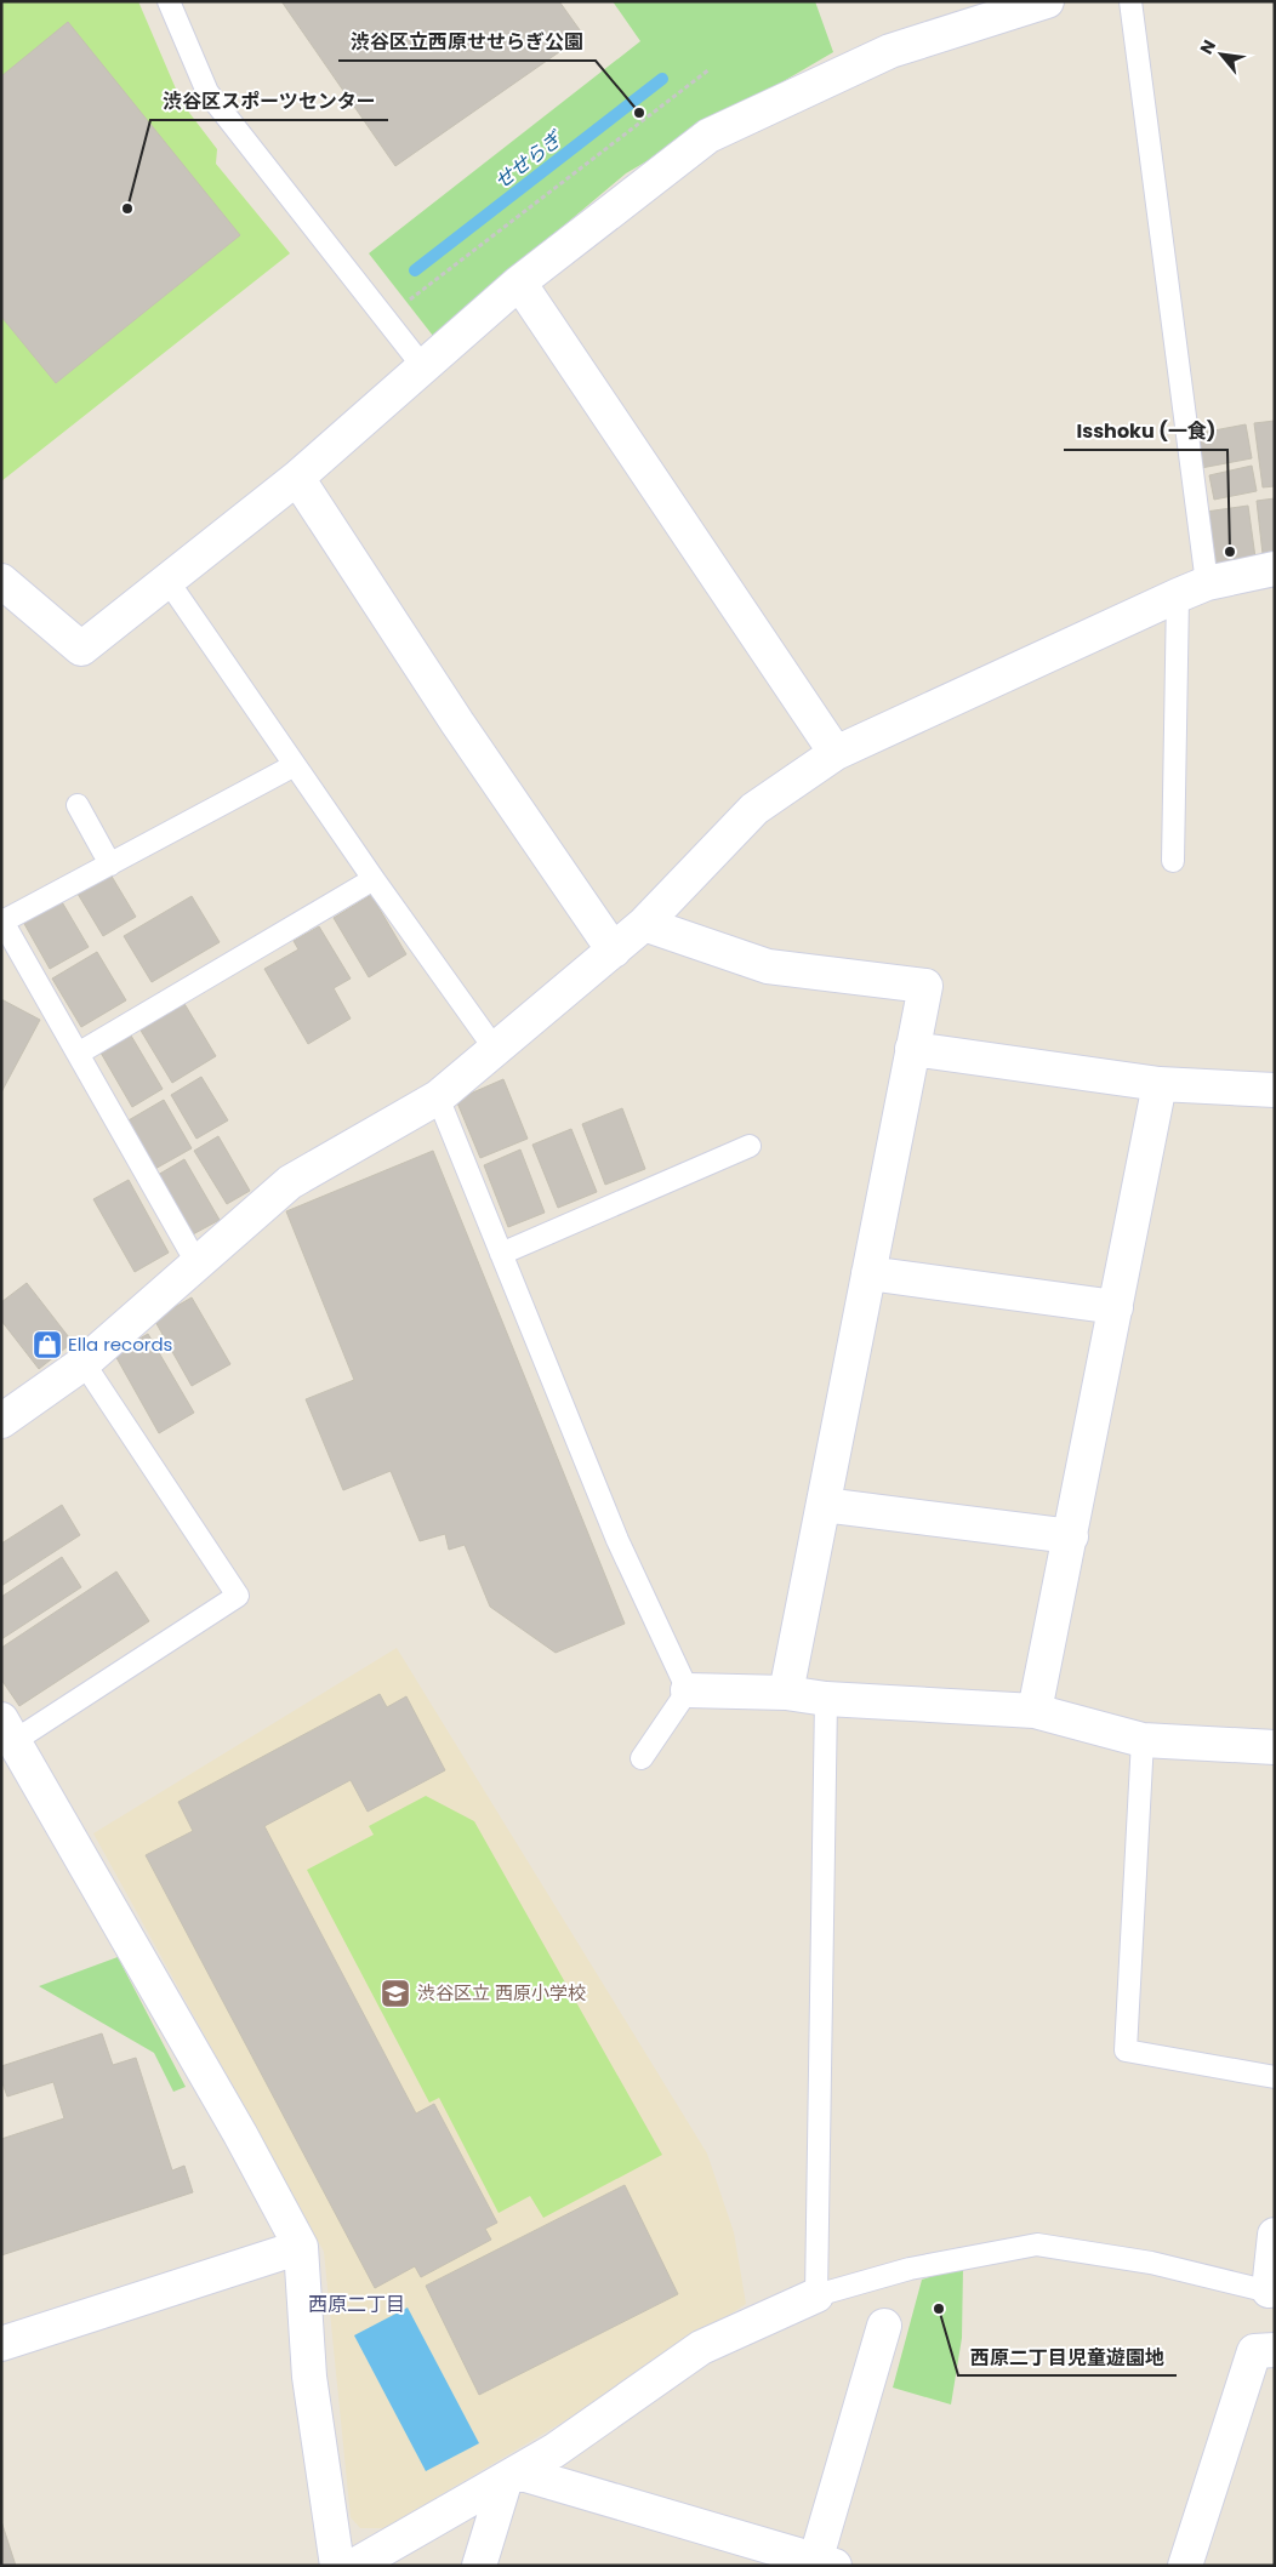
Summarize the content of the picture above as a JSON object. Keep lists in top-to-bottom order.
{
  "districts": ["西原二丁目"],
  "water": ["せせらぎ"],
  "places": {
    "other": [
      "渋谷区立西原せせらぎ公園",
      "渋谷区スポーツセンター",
      "Isshoku (一食)",
      "西原二丁目児童遊園地"
    ],
    "shop": ["Ella records"],
    "school or university": ["渋谷区立 西原小学校"]
  },
  "north": "top left"
}
